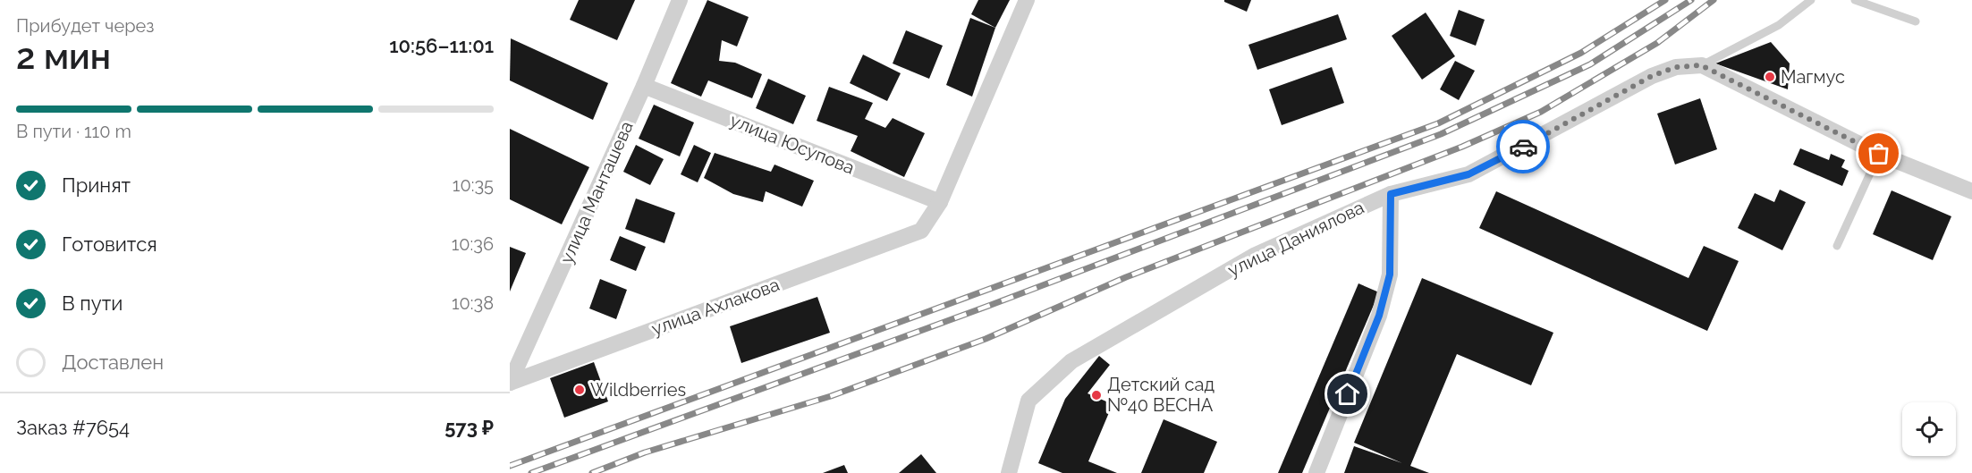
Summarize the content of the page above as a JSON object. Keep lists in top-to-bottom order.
{
  "streets": {
    "street": [
      "улица Юсупова",
      "улица Манташева",
      "улица Даниялова",
      "улица Ахлакова"
    ]
  },
  "crossings": [
    ["улица Юсупова", "улица Манташева"],
    ["улица Юсупова", "улица Ахлакова"],
    ["улица Манташева", "улица Ахлакова"]
  ],
  "places": ["Магмус", "Wildberries", "Детский сад №40 ВЕСНА"],
  "page": {
    "heading": ["2 мин", "Прибудет через", "10:56–11:01"],
    "panel": ["Заказ #7654", "573 ₽"],
    "bar": "В пути · 110 m",
    "list": [
      ["Принят", "10:35"],
      ["Готовится", "10:36"],
      ["В пути", "10:38"],
      "Доставлен"
    ]
  }
}
